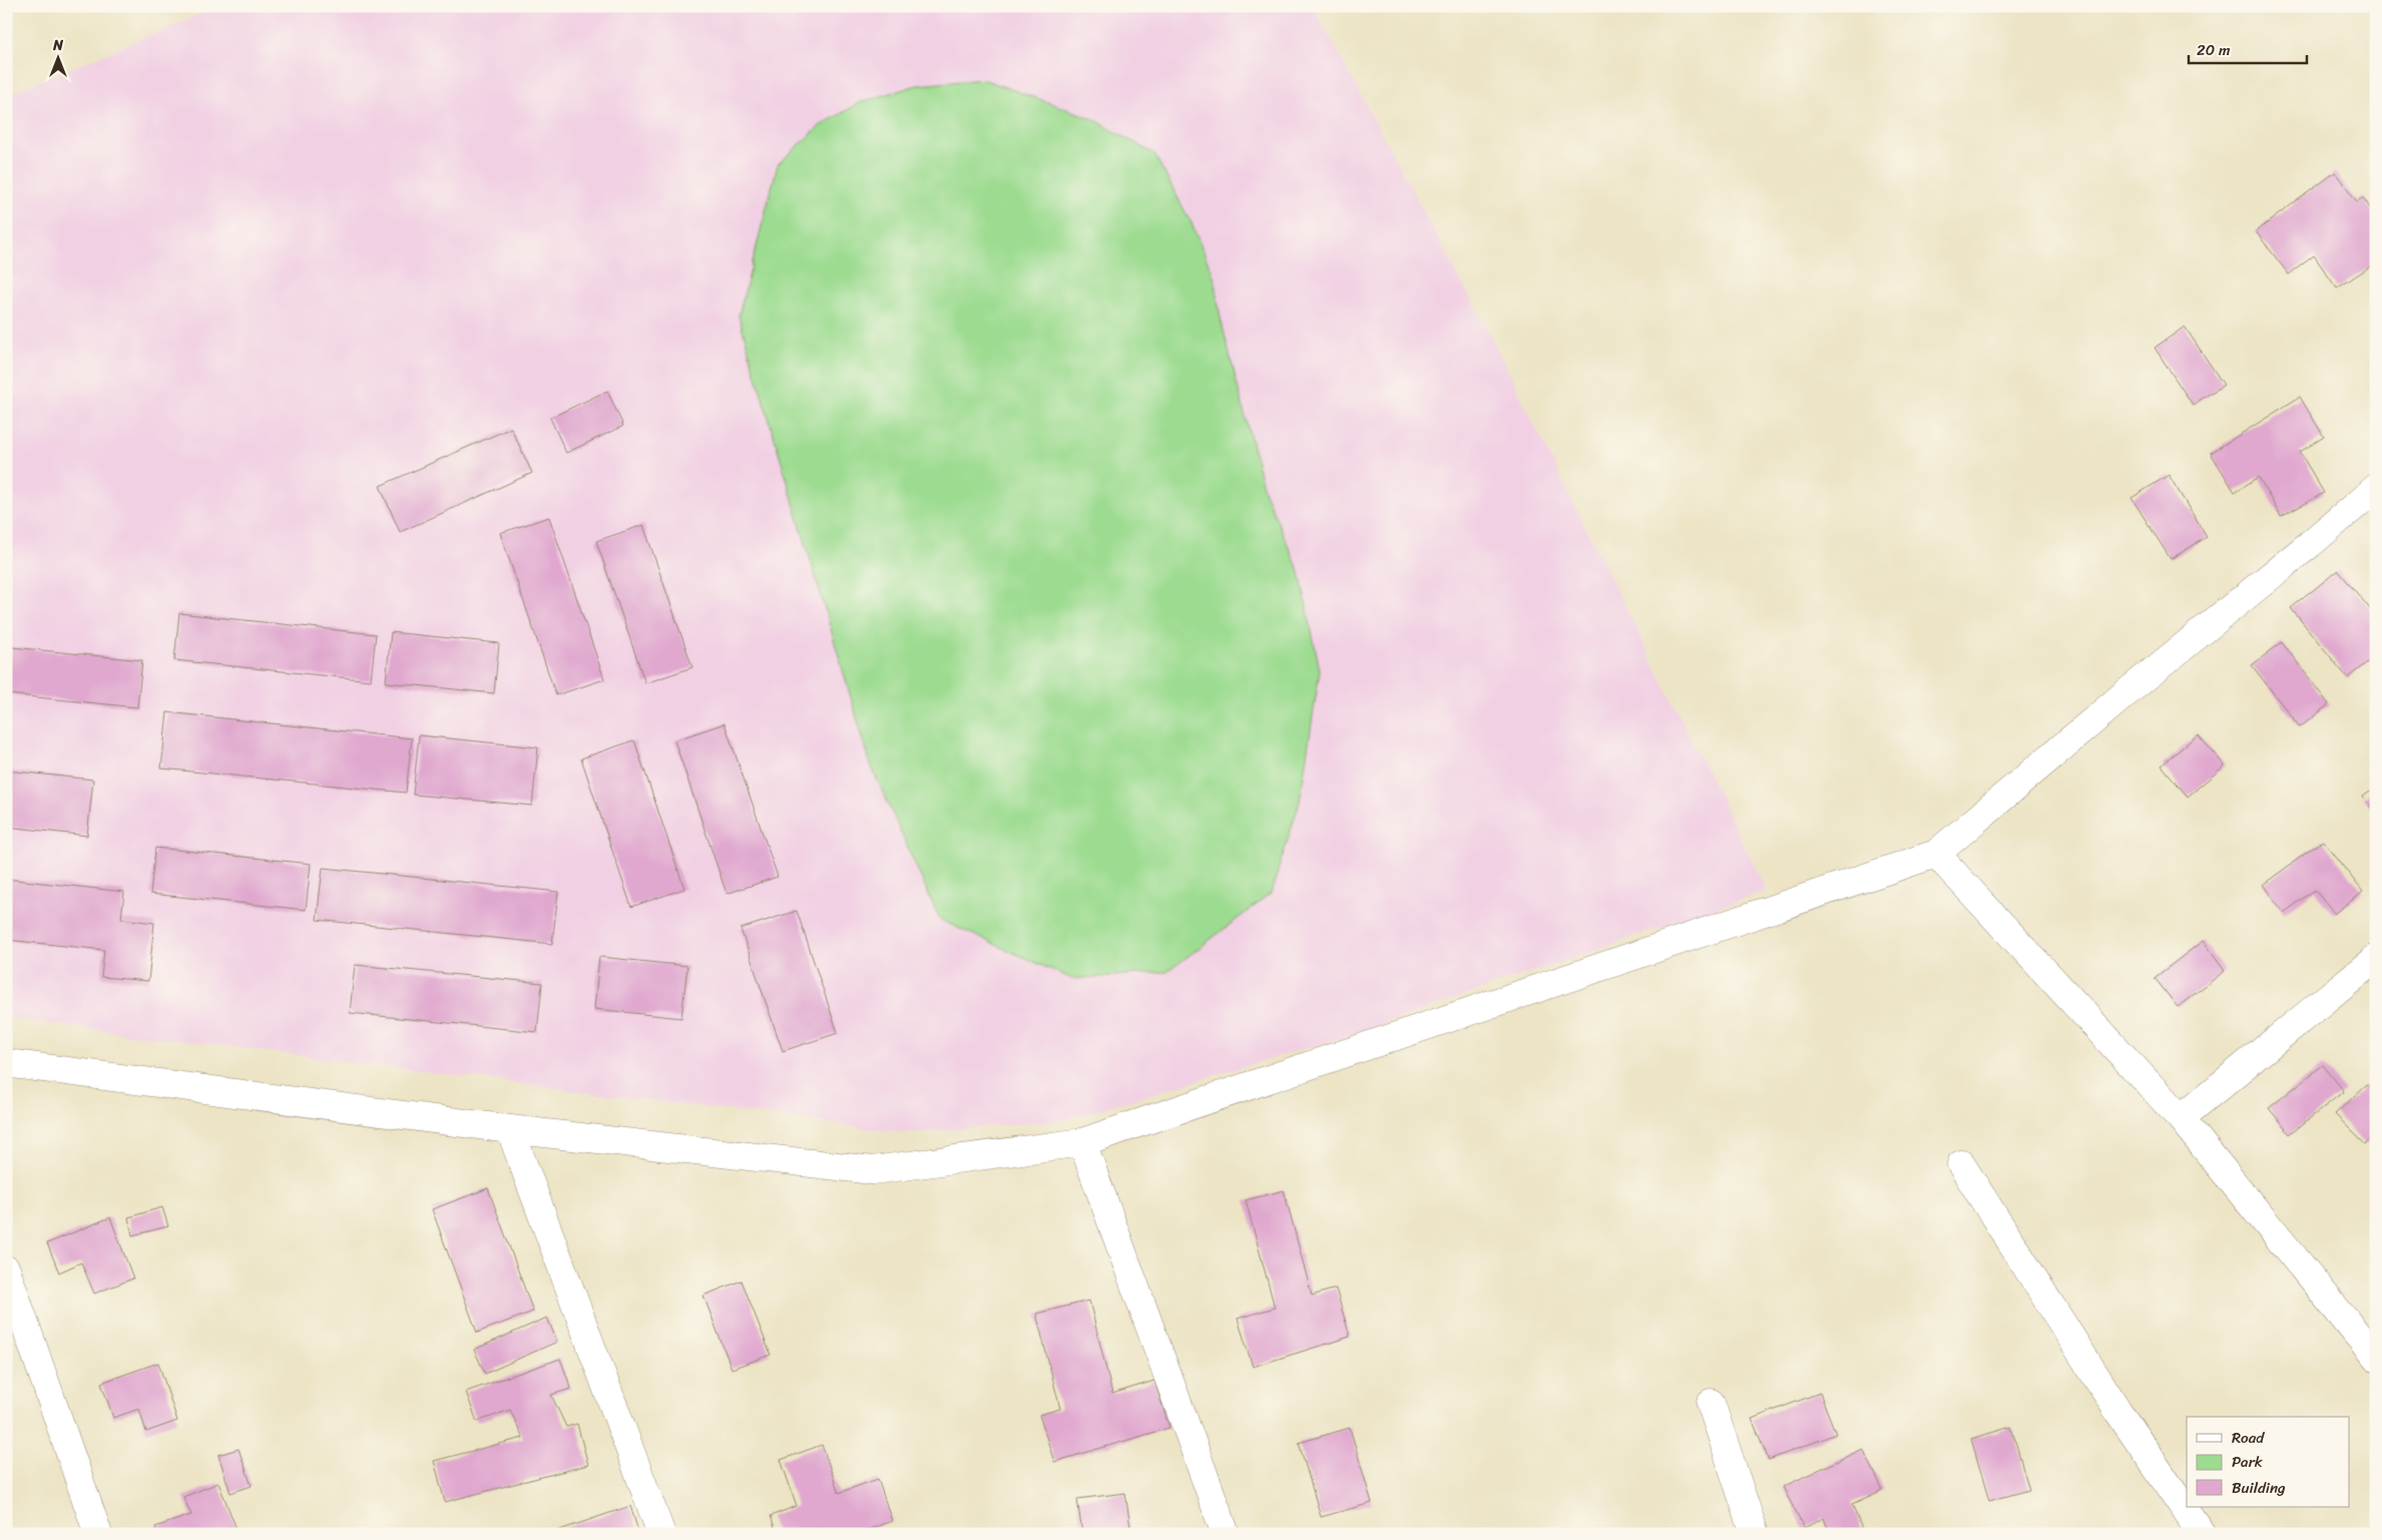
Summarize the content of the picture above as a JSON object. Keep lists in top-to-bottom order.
{
  "legend": ["Road", "Park", "Building"],
  "scale_bar": "20 m",
  "north": "top"
}
